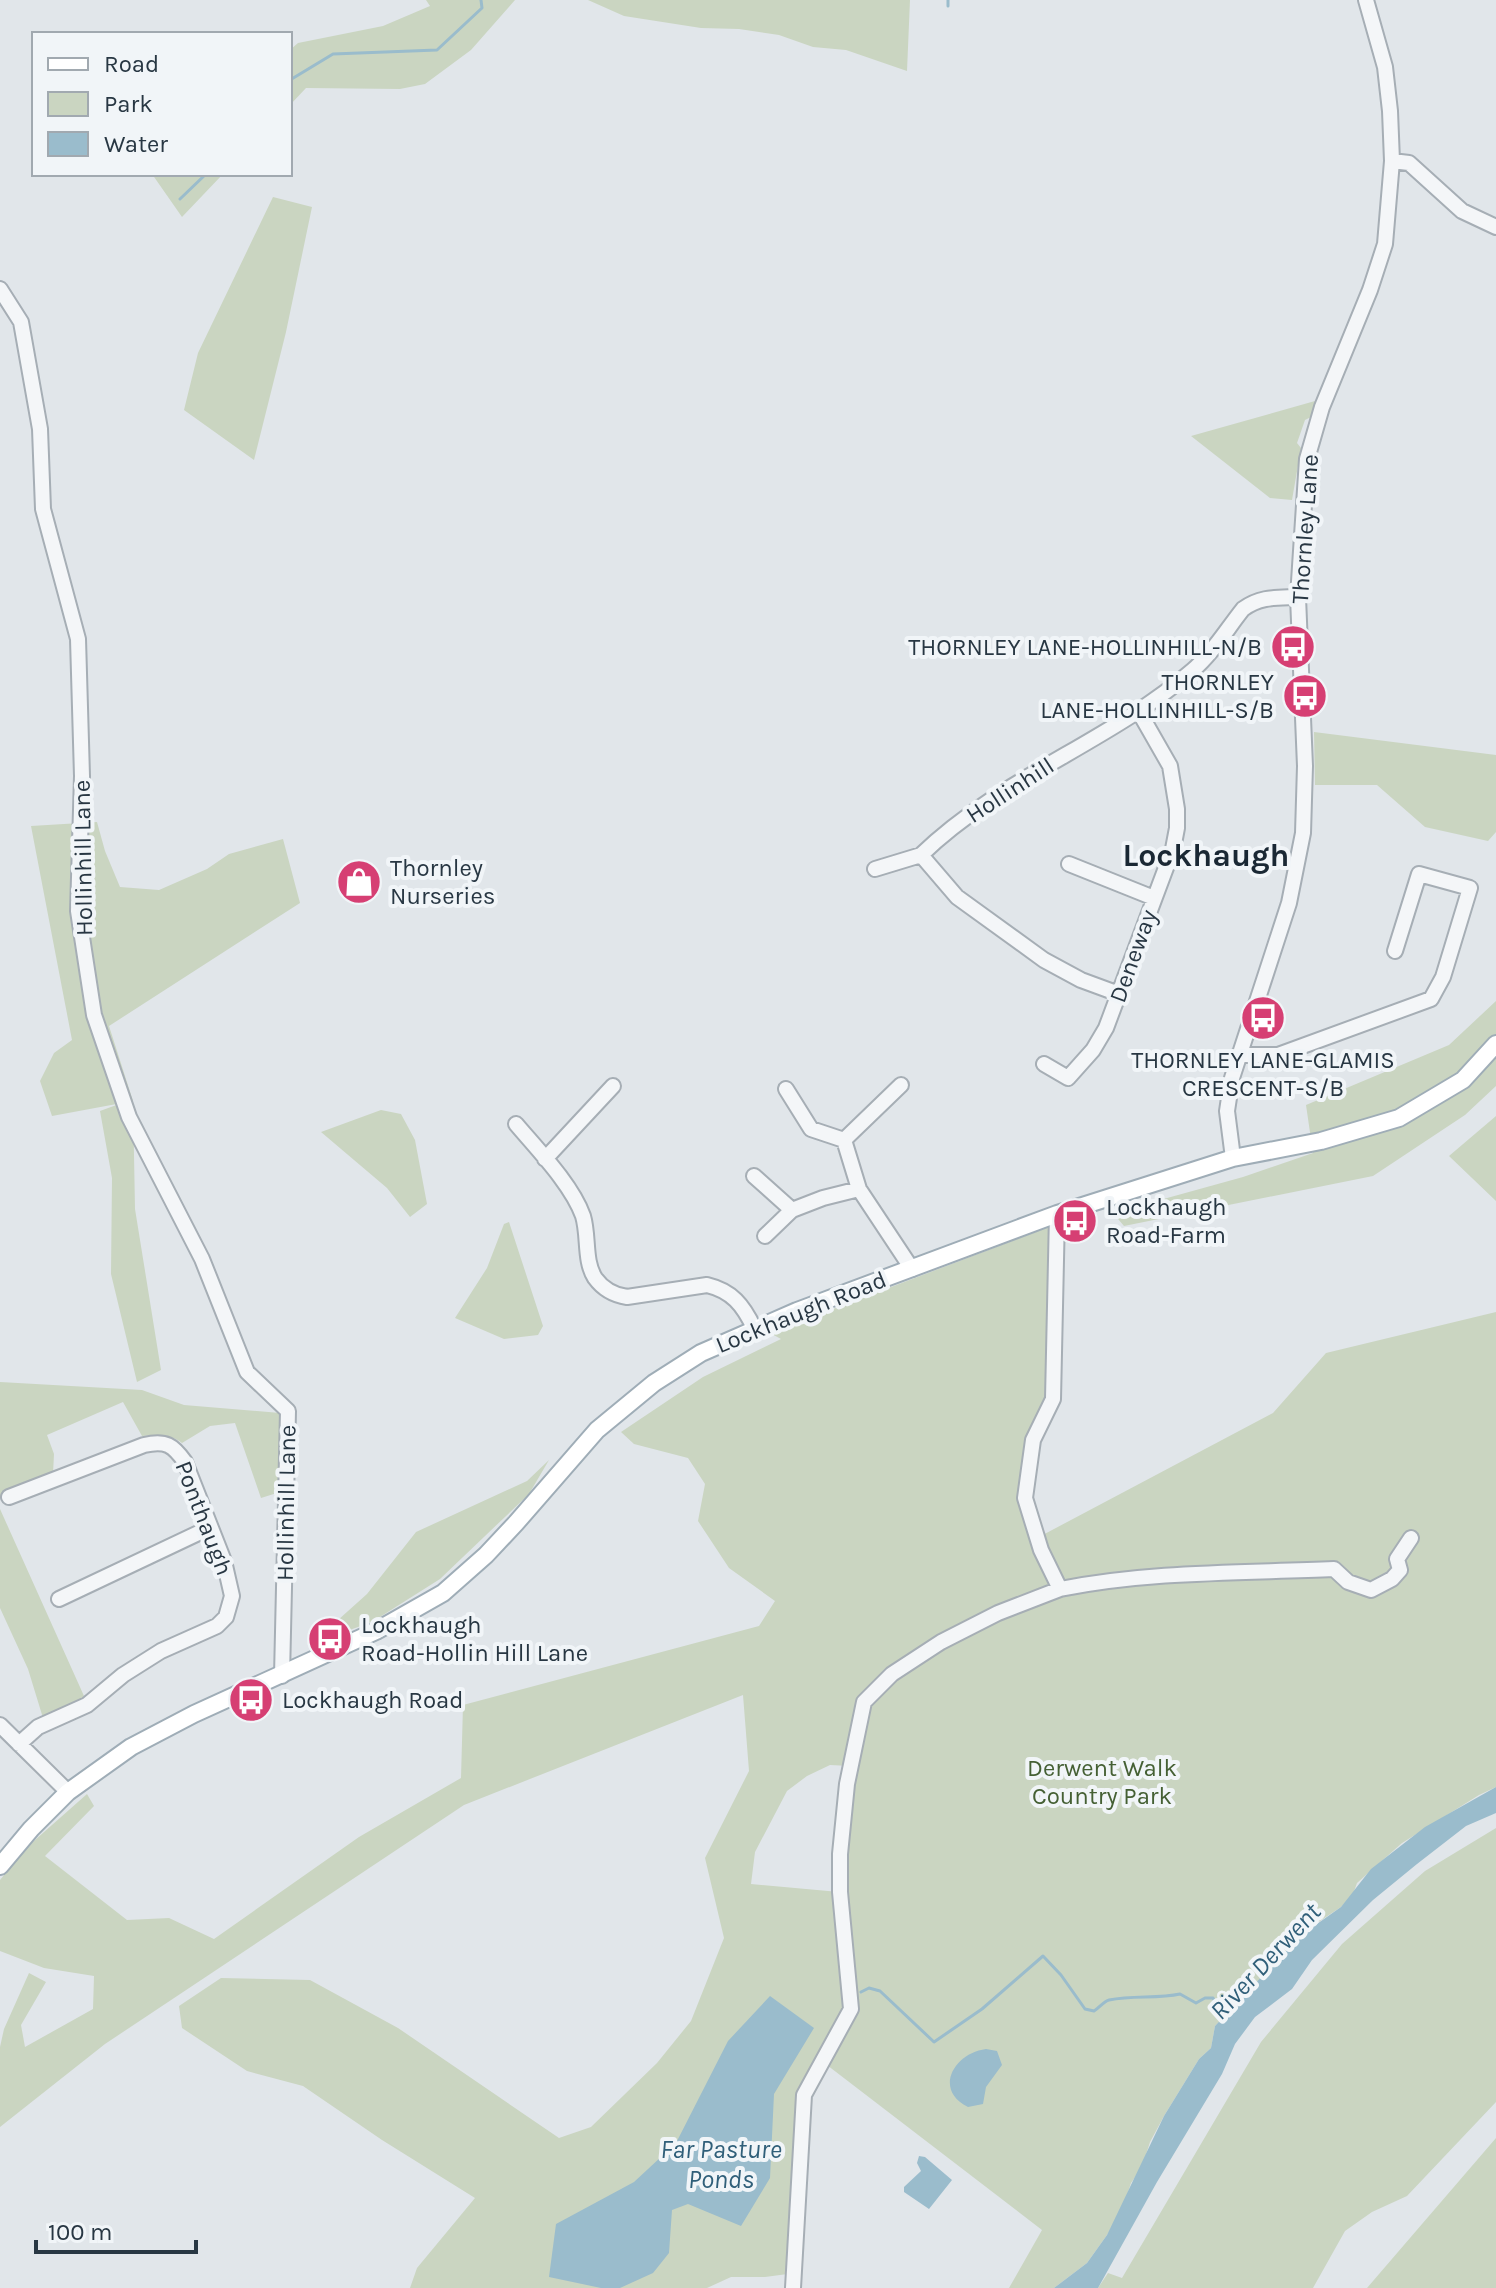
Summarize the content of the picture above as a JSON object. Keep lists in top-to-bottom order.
{
  "streets": {
    "main road": ["Lockhaugh Road"],
    "street": [
      "Thornley Lane",
      "Hollinhill",
      "Hollinhill Lane",
      "Deneway",
      "Ponthaugh"
    ]
  },
  "crossings": [
    ["Thornley Lane", "Hollinhill"],
    ["Thornley Lane", "Lockhaugh Road"],
    ["Hollinhill", "Deneway"],
    ["Hollinhill Lane", "Lockhaugh Road"]
  ],
  "districts": ["Lockhaugh"],
  "water": ["River Derwent", "Far Pasture Ponds"],
  "parks": ["Derwent Walk Country Park"],
  "places": {
    "bus stop": [
      "THORNLEY LANE-HOLLINHILL-N/B",
      "THORNLEY LANE-HOLLINHILL-S/B",
      "THORNLEY LANE-GLAMIS CRESCENT-S/B",
      "Lockhaugh Road-Farm",
      "Lockhaugh Road-Hollin Hill Lane",
      "Lockhaugh Road"
    ],
    "shop": ["Thornley Nurseries"]
  },
  "legend": ["Road", "Park", "Water"],
  "scale_bar": "100 m"
}
